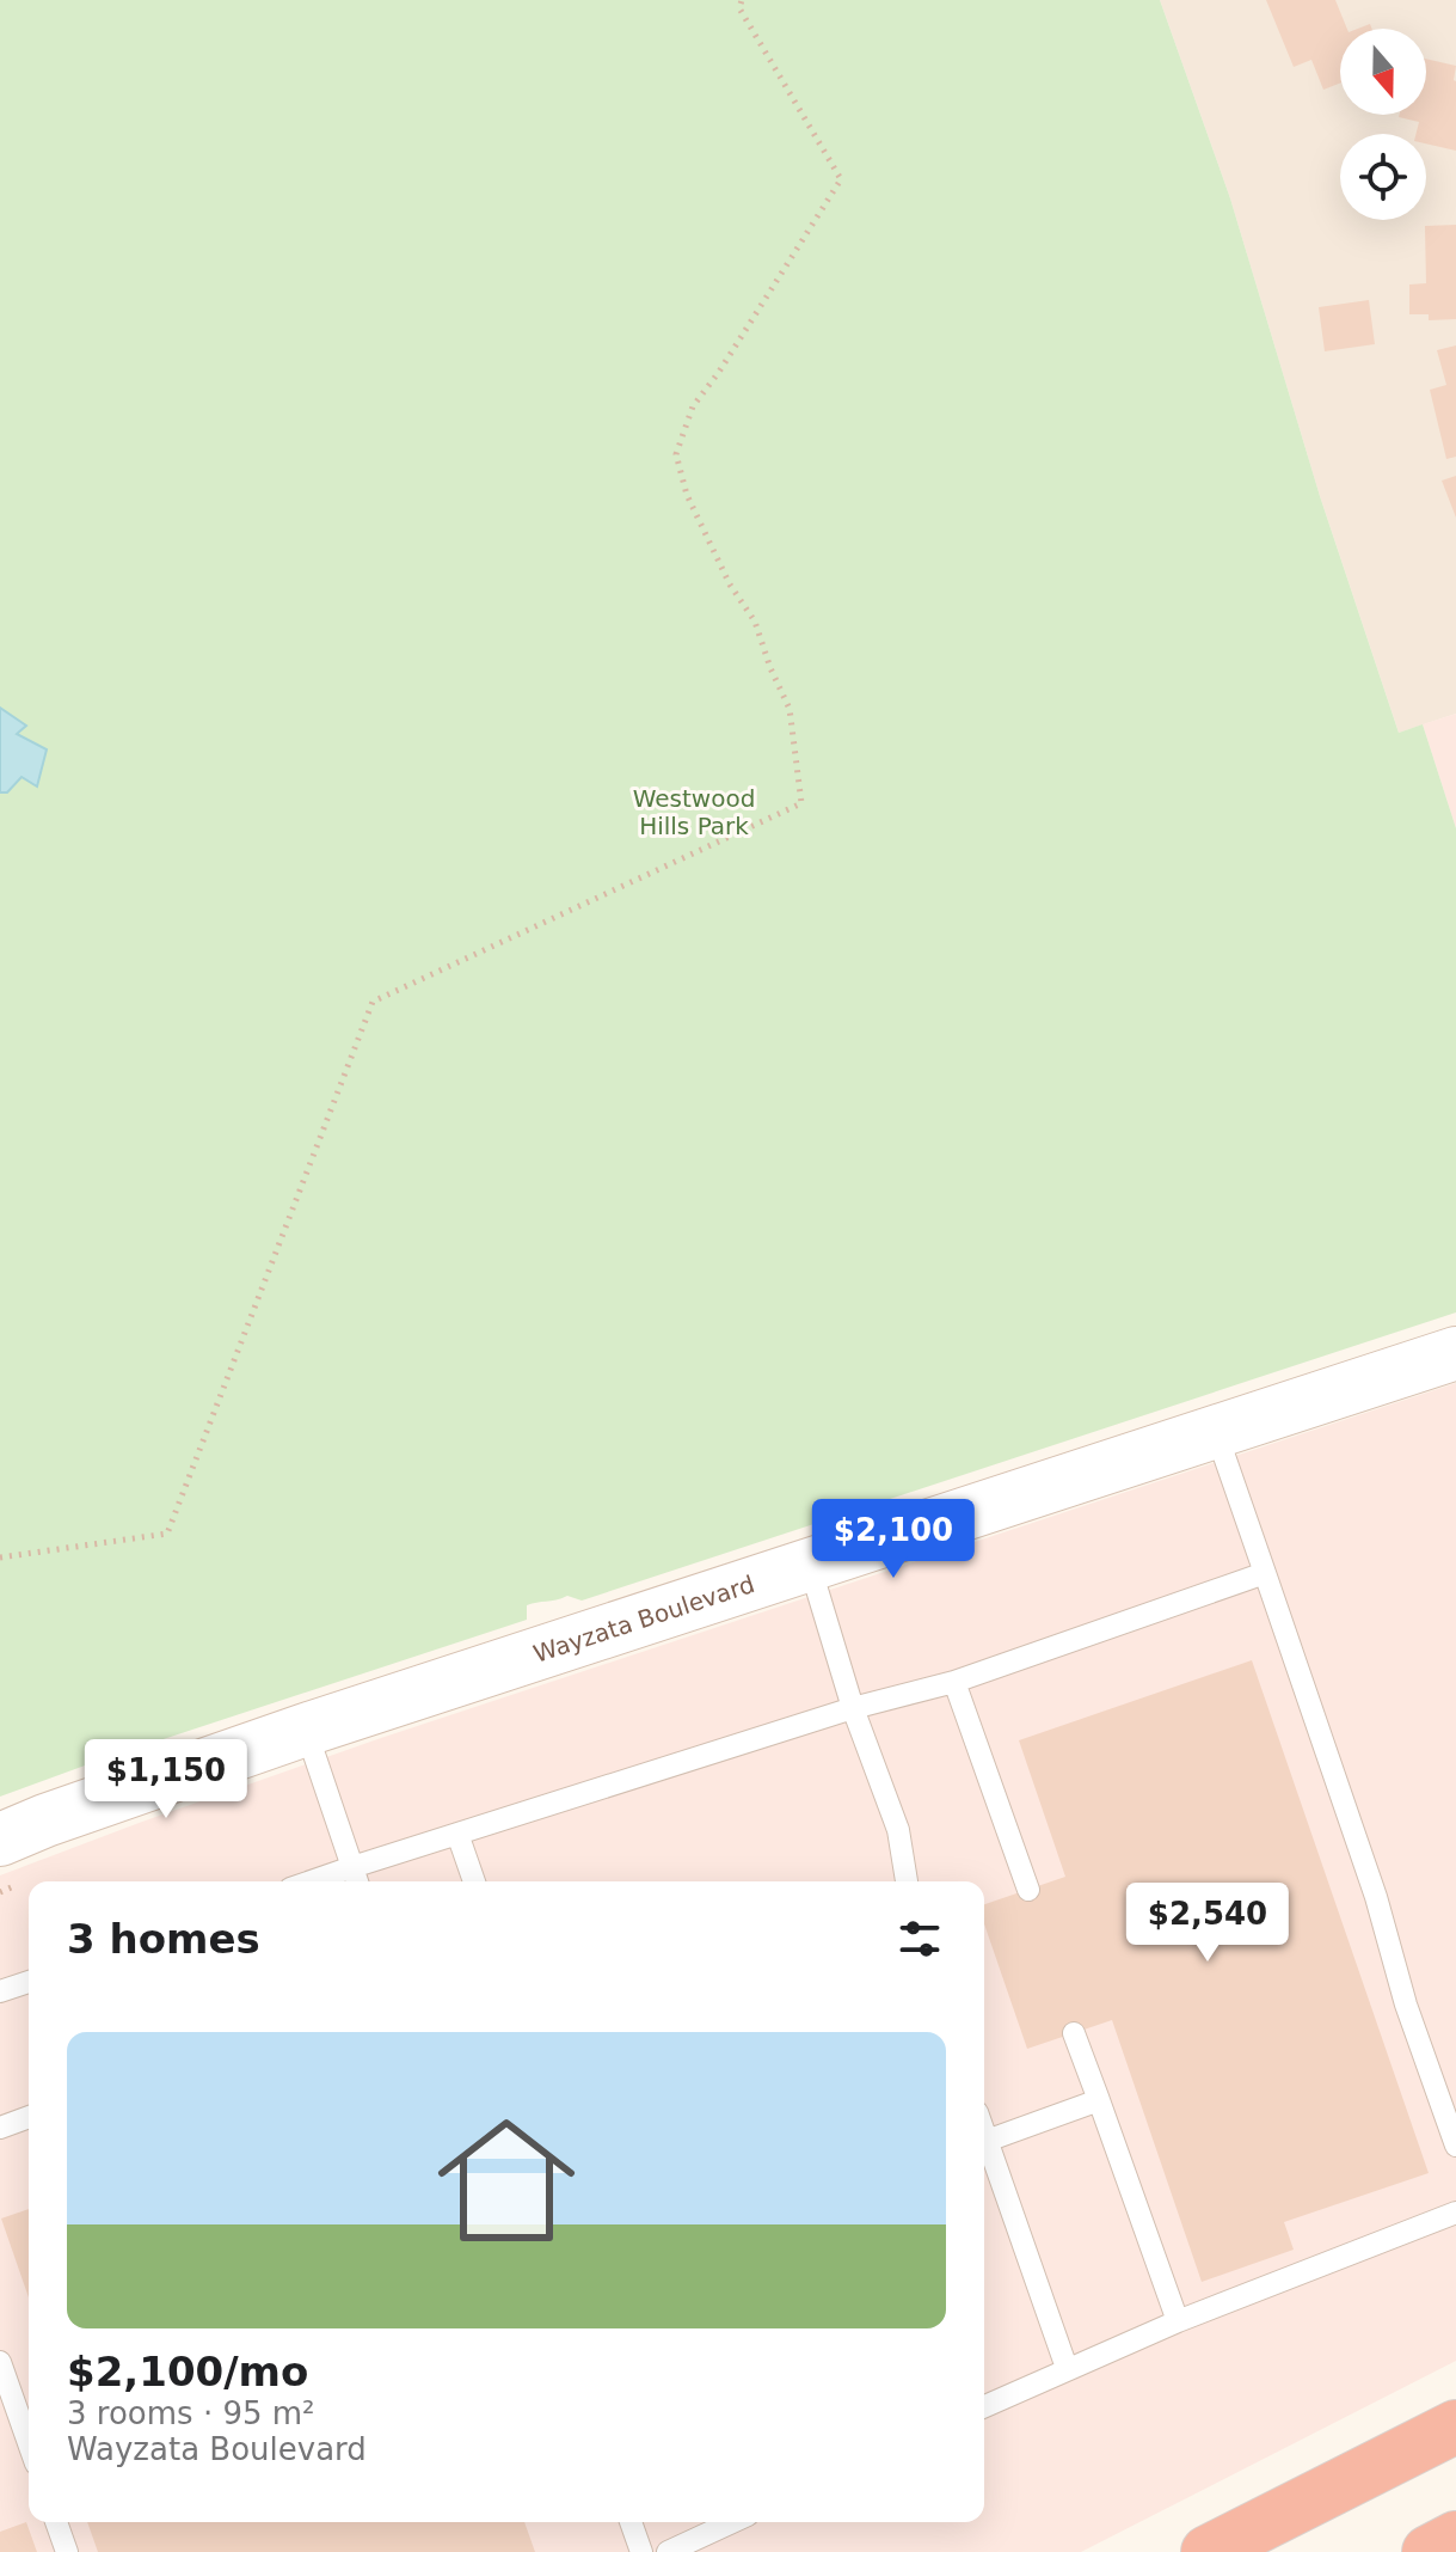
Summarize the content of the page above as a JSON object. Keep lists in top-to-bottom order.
{
  "streets": {
    "street": ["Wayzata Boulevard"]
  },
  "parks": ["Westwood Hills Park"],
  "north": "bottom",
  "page": {
    "price": ["$2,100", "$1,150", "$2,540"],
    "heading": "3 homes",
    "list": [
      {
        "name": "$2,100/mo",
        "note": "3 rooms · 95 m² · Wayzata Boulevard"
      }
    ]
  }
}
